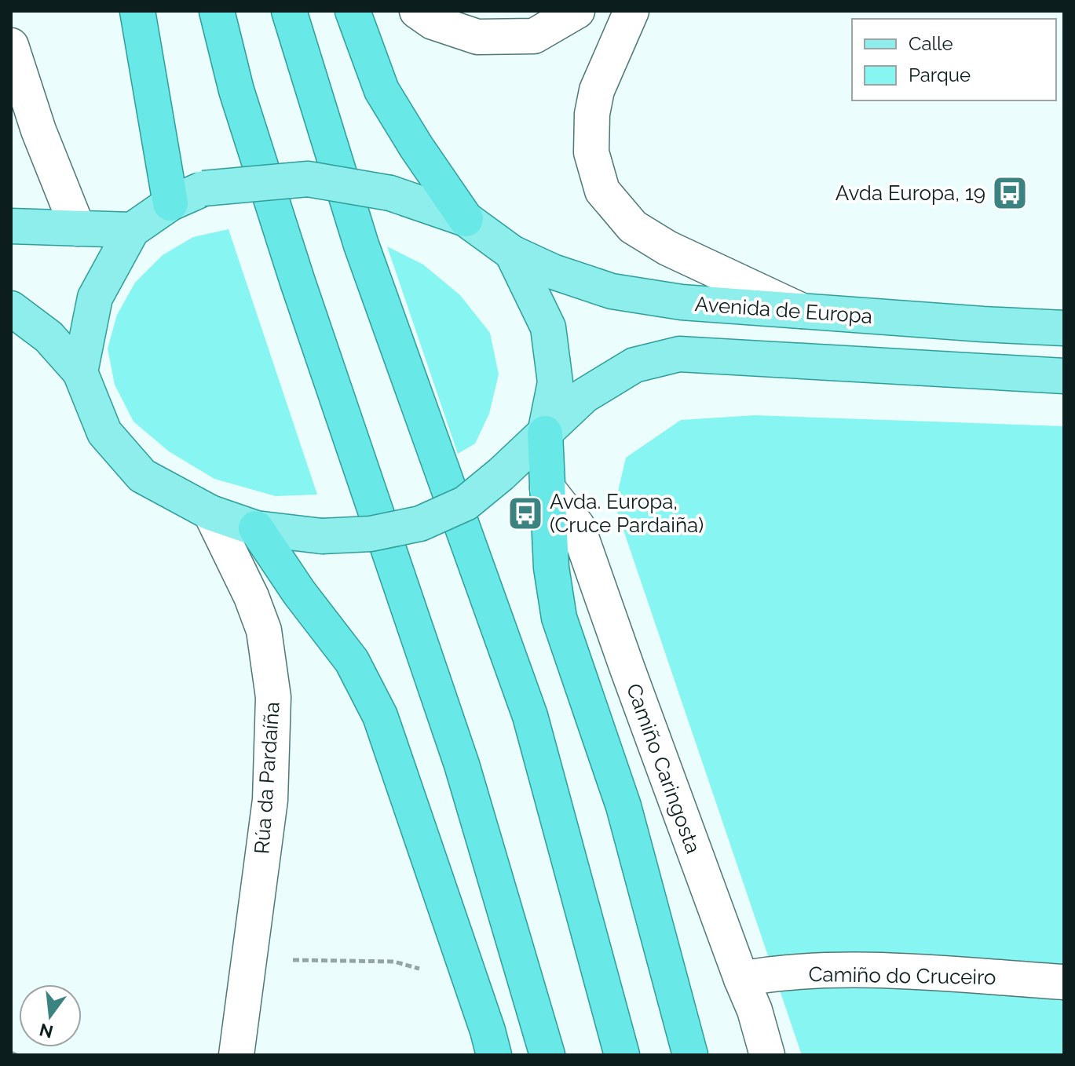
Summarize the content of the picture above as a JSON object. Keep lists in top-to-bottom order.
{
  "streets": {
    "main road": ["Avenida de Europa"],
    "street": ["Camiño Caringosta", "Rúa da Pardaíña", "Camiño do Cruceiro"]
  },
  "crossings": [
    ["Camiño Caringosta", "Camiño do Cruceiro"]
  ],
  "places": {
    "bus stop": ["Avda Europa, 19", "Avda. Europa, (Cruce Pardaiña)"]
  },
  "legend": ["Calle", "Parque"],
  "north": "bottom"
}
